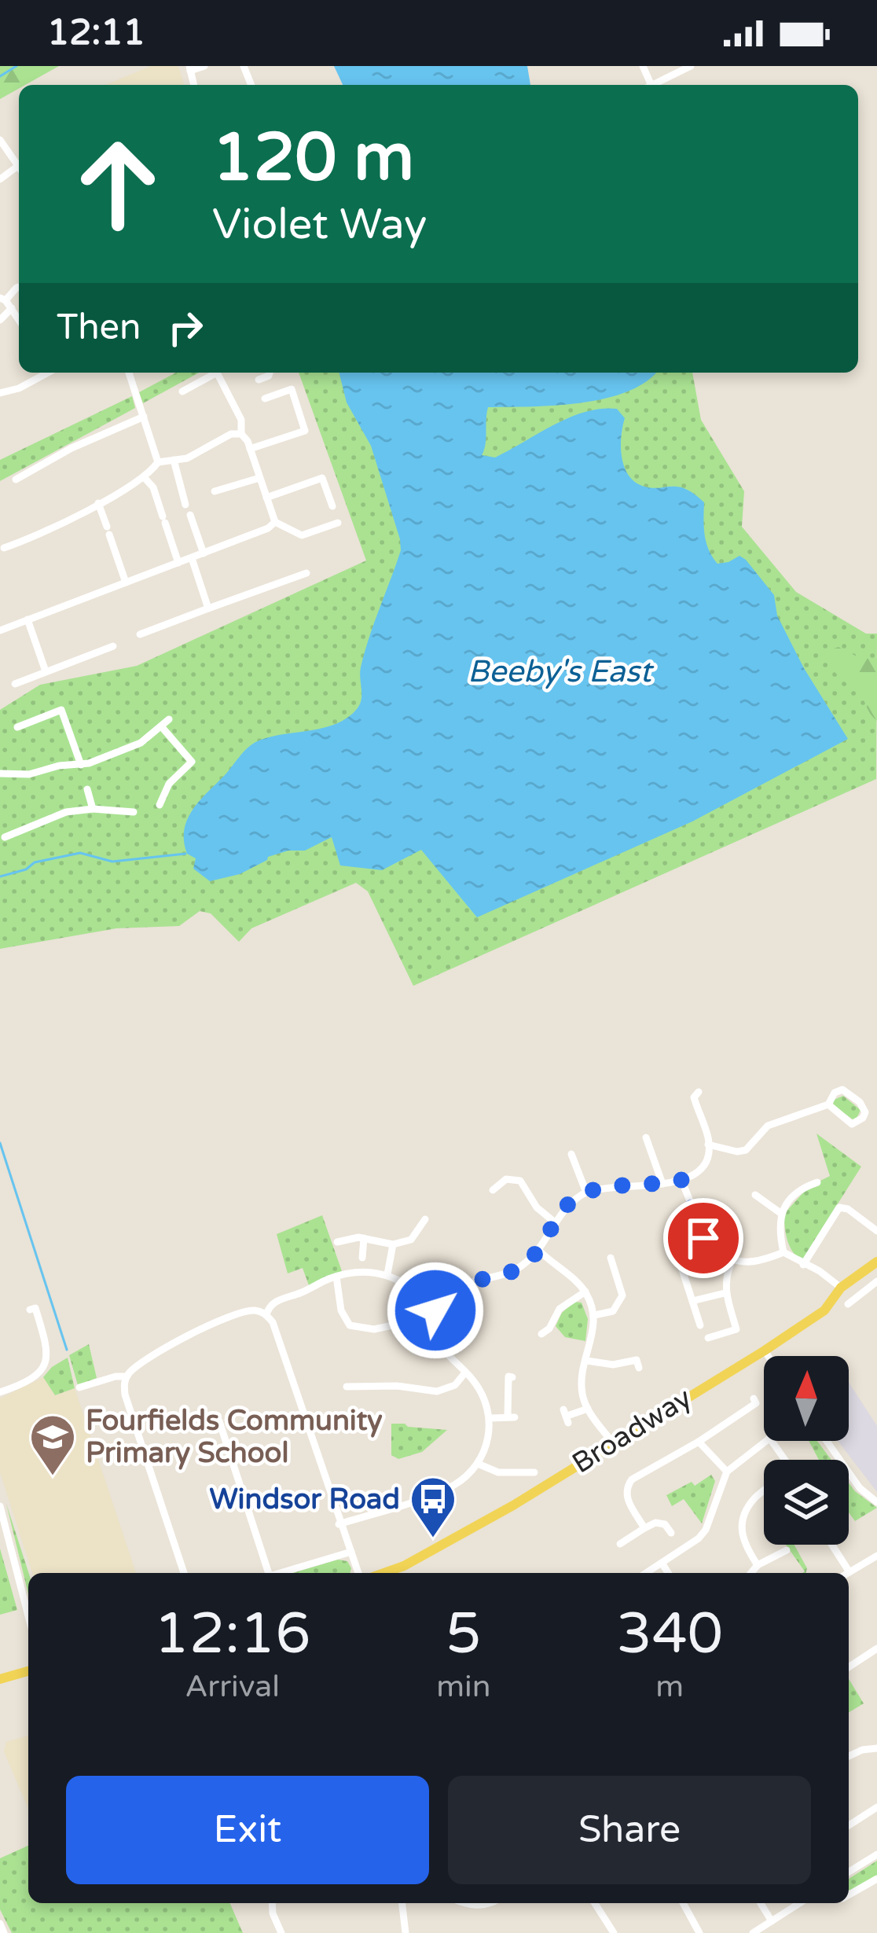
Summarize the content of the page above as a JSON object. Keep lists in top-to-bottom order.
{
  "streets": {
    "main road": ["Broadway"]
  },
  "water": ["Beeby's East"],
  "places": {
    "school or university": ["Fourfields Community Primary School"],
    "bus stop": ["Windsor Road"]
  },
  "north": "top",
  "page": {
    "status": "12:11",
    "turn": ["120 m", "Violet Way"],
    "then": "Then",
    "eta": [
      "12:16",
      "Arrival",
      "5",
      "min",
      "340",
      "m"
    ],
    "buttons": ["Exit", "Share"]
  }
}
